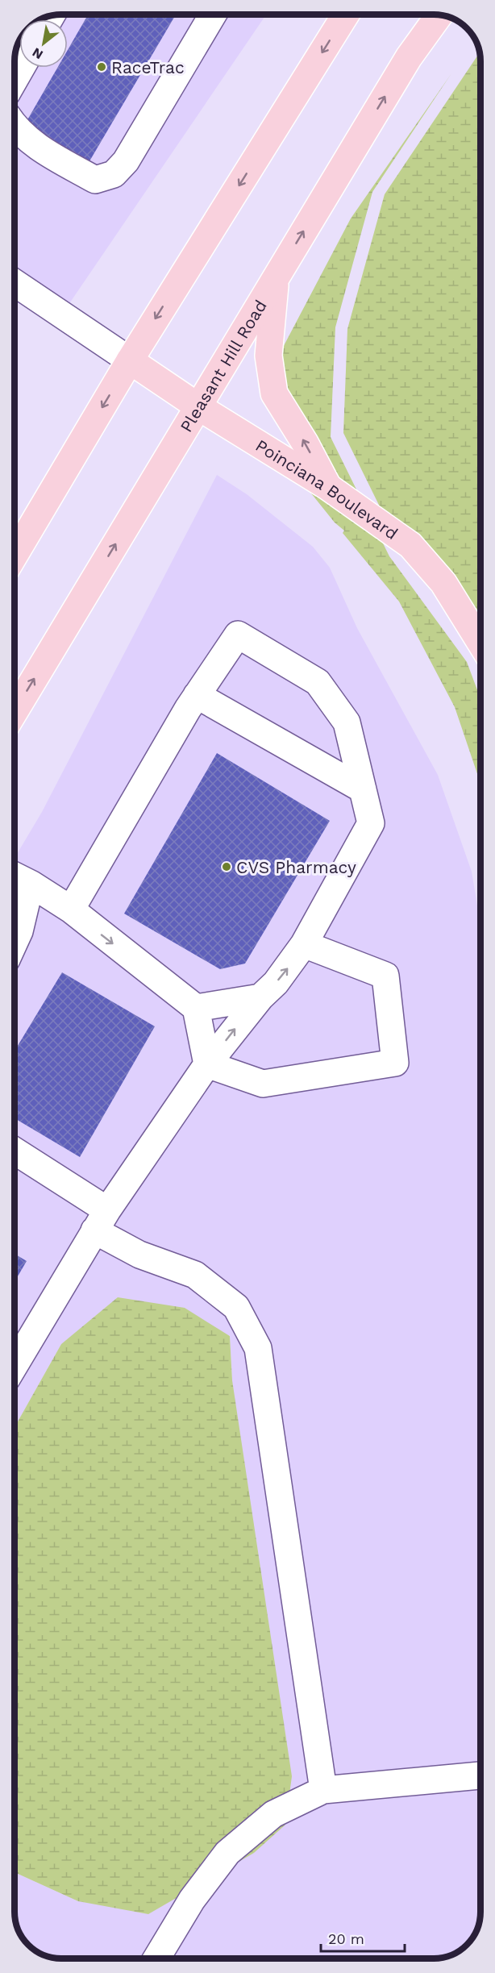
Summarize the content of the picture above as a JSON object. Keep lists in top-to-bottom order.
{
  "streets": {
    "main road": ["Pleasant Hill Road", "Poinciana Boulevard"]
  },
  "crossings": [
    ["Pleasant Hill Road", "Poinciana Boulevard"]
  ],
  "places": ["RaceTrac", "CVS Pharmacy"],
  "scale_bar": "20 m",
  "north": "bottom left"
}
